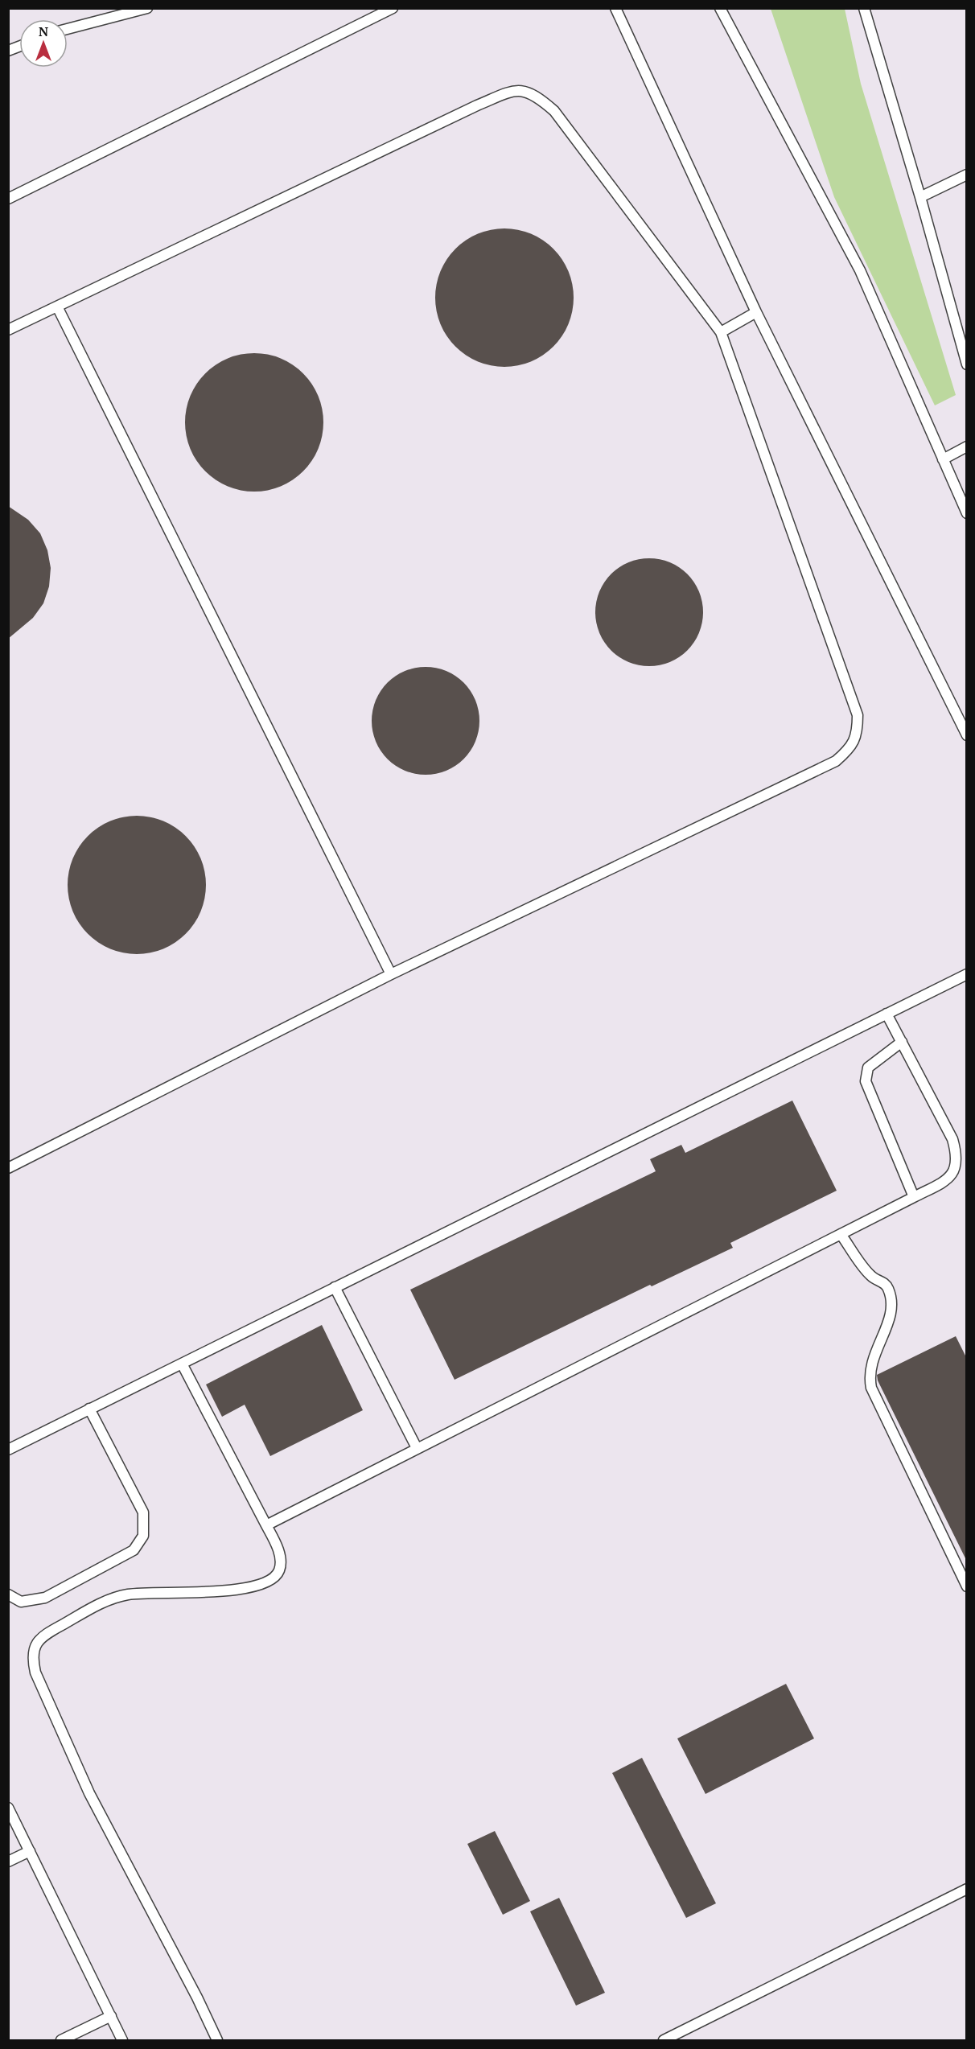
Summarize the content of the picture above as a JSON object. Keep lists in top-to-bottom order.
{
  "north": "top"
}
